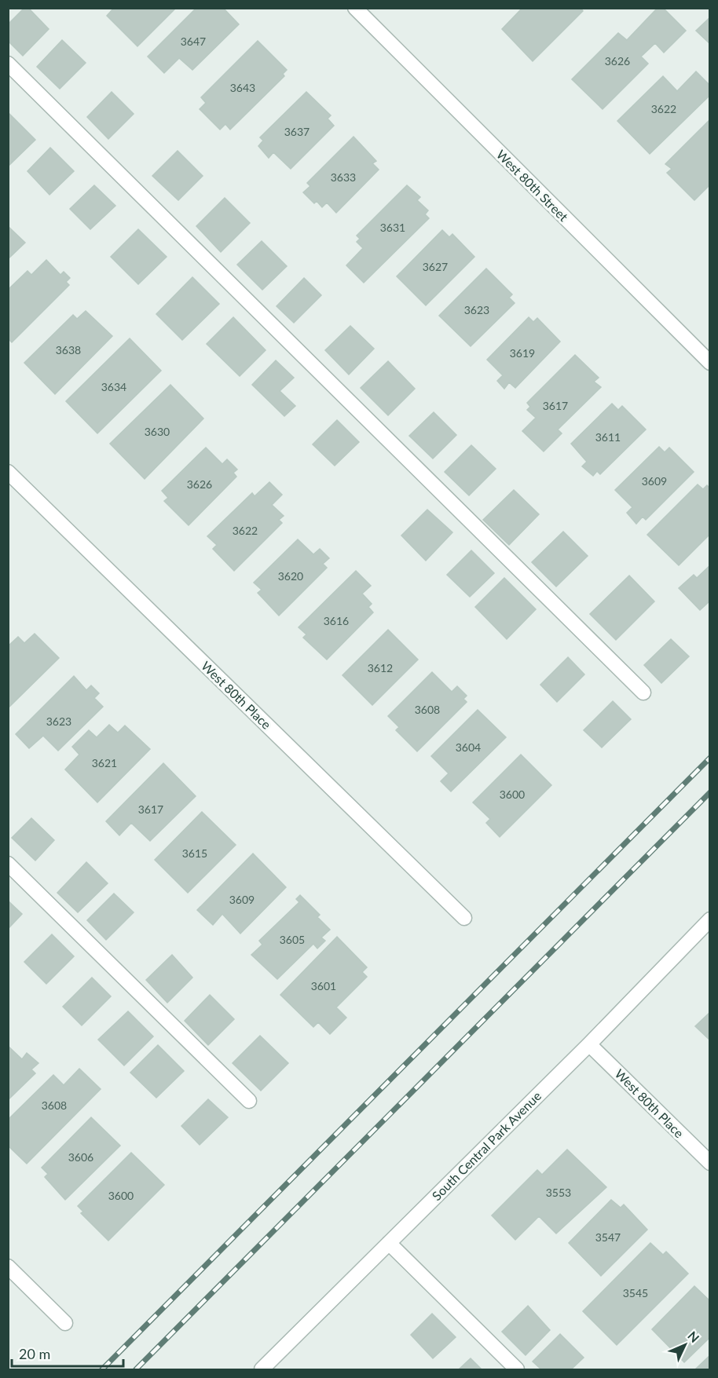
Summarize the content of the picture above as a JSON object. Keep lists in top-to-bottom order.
{
  "streets": {
    "street": ["West 80th Street", "West 80th Place", "South Central Park Avenue"]
  },
  "crossings": [
    ["West 80th Place", "South Central Park Avenue"]
  ],
  "house_numbers": [
    "3647",
    "3626",
    "3643",
    "3622",
    "3637",
    "3633",
    "3631",
    "3627",
    "3623",
    "3638",
    "3619",
    "3634",
    "3617",
    "3630",
    "3611",
    "3609",
    "3626",
    "3622",
    "3620",
    "3616",
    "3612",
    "3608",
    "3623",
    "3604",
    "3621",
    "3600",
    "3617",
    "3615",
    "3609",
    "3605",
    "3601",
    "3608",
    "3606",
    "3553",
    "3600",
    "3547",
    "3545"
  ],
  "scale_bar": "20 m",
  "north": "top right"
}
